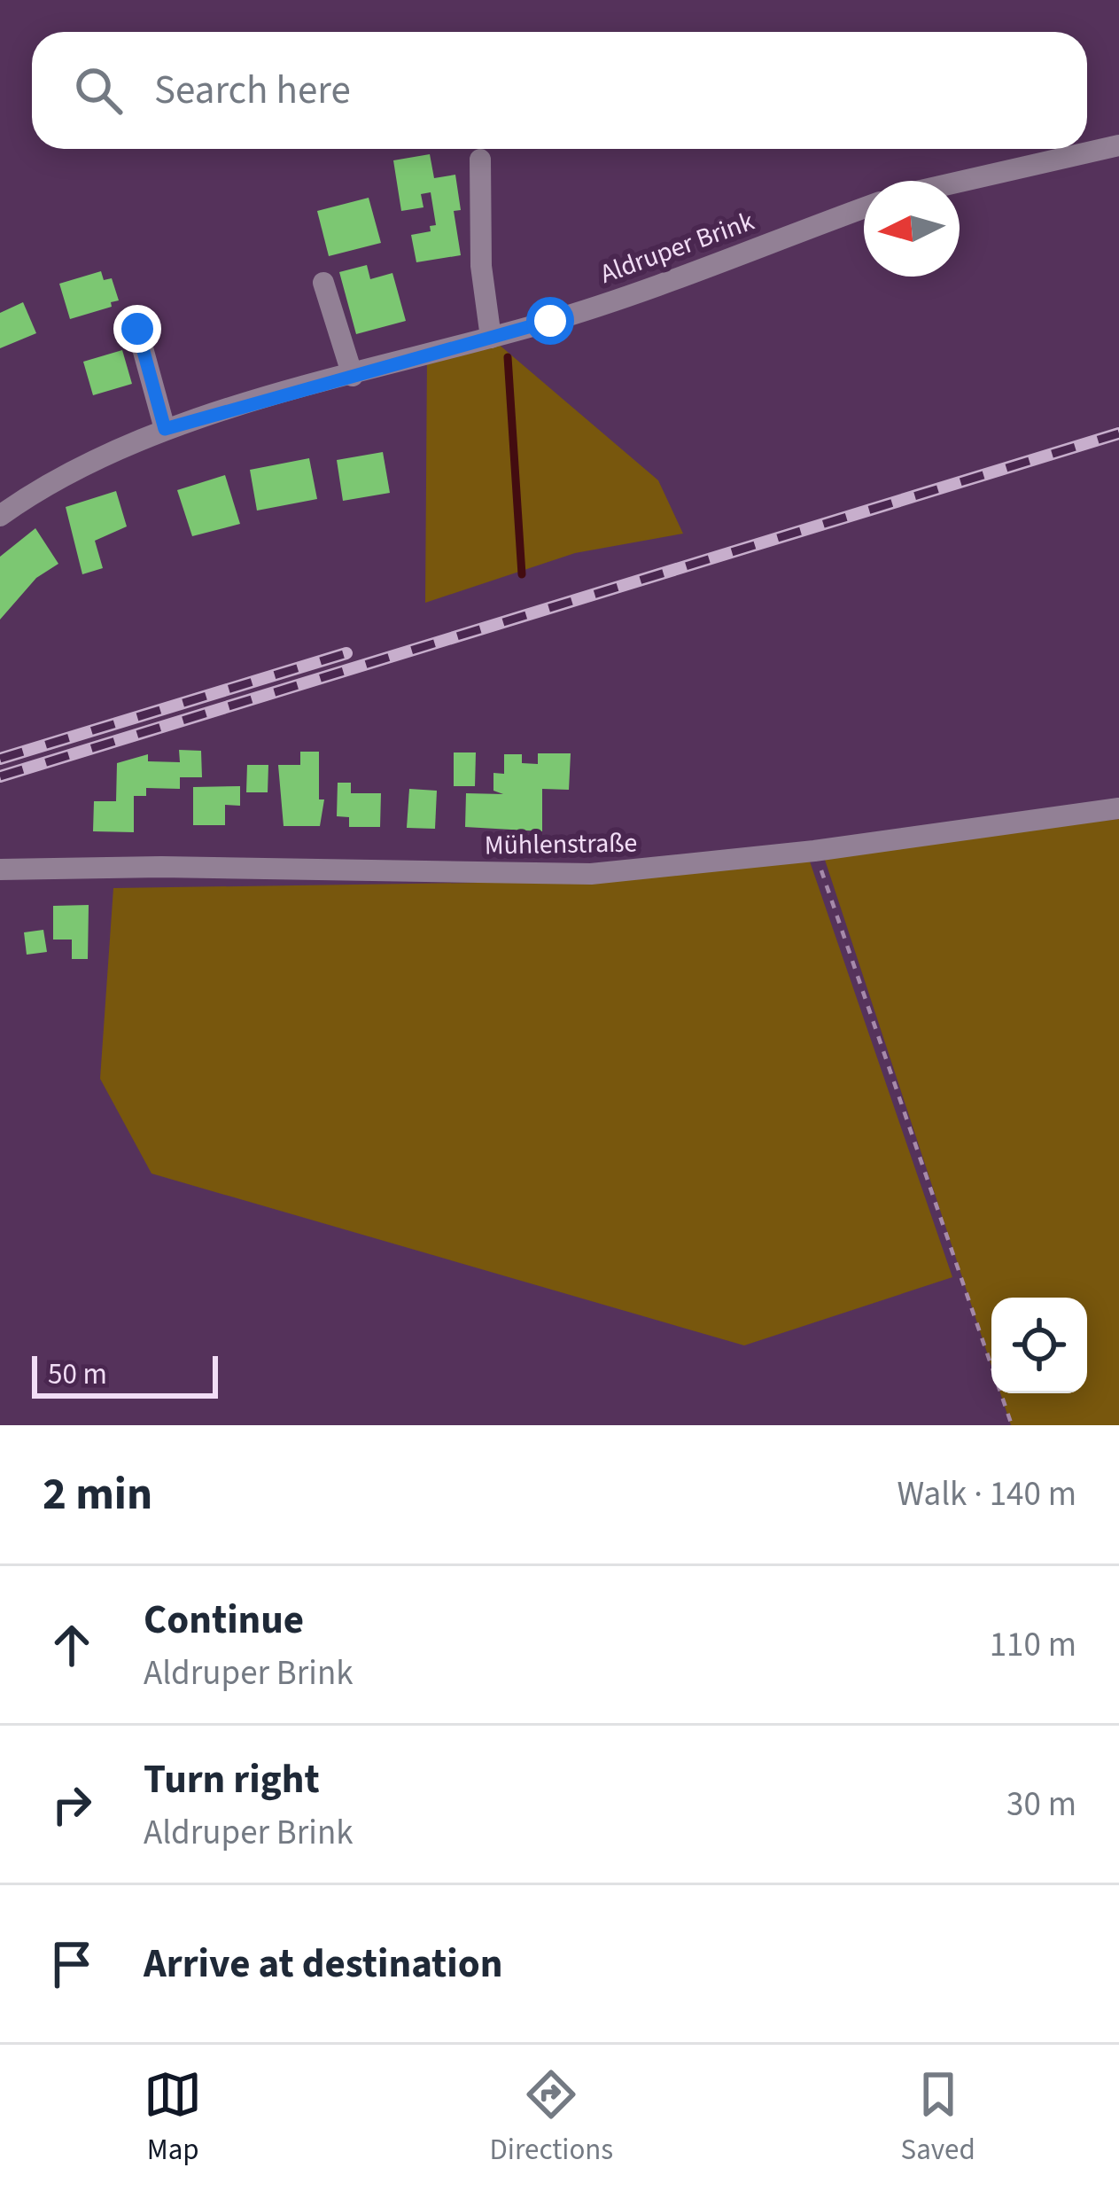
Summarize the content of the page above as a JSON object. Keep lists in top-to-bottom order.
{
  "streets": {
    "street": ["Aldruper Brink", "Mühlenstraße"]
  },
  "scale_bar": "50 m",
  "north": "left",
  "page": {
    "search": "Search here",
    "scale": "50 m",
    "heading": ["2 min", "Walk · 140 m"],
    "list": [
      ["Continue", "Aldruper Brink", "110 m"],
      ["Turn right", "Aldruper Brink", "30 m"],
      "Arrive at destination"
    ],
    "nav": ["Map", "Directions", "Saved"]
  }
}
